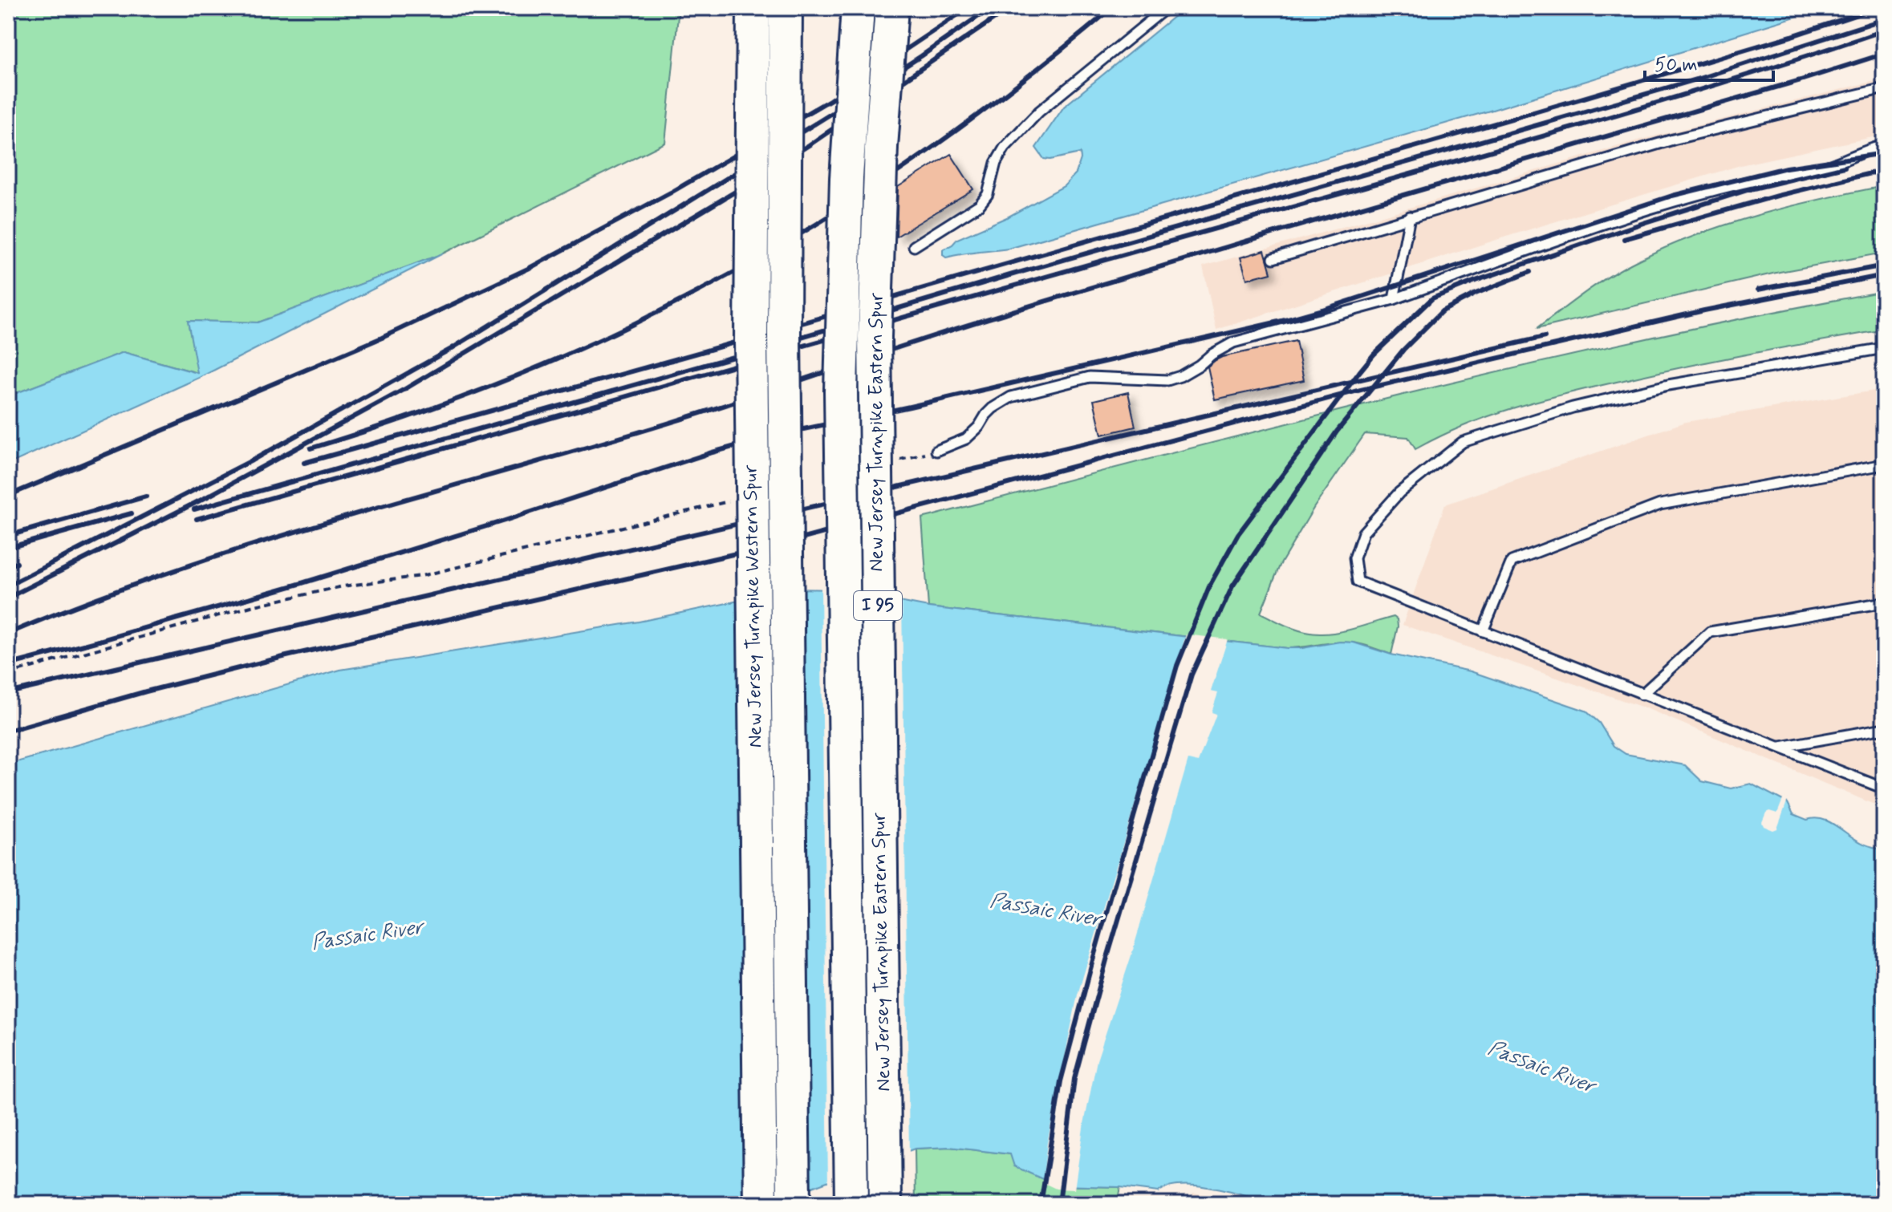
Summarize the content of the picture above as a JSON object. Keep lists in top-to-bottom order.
{
  "streets": {
    "highway": ["New Jersey Turnpike Eastern Spur", "I 95", "New Jersey Turnpike Western Spur"]
  },
  "water": ["Passaic River"],
  "scale_bar": "50 m"
}
